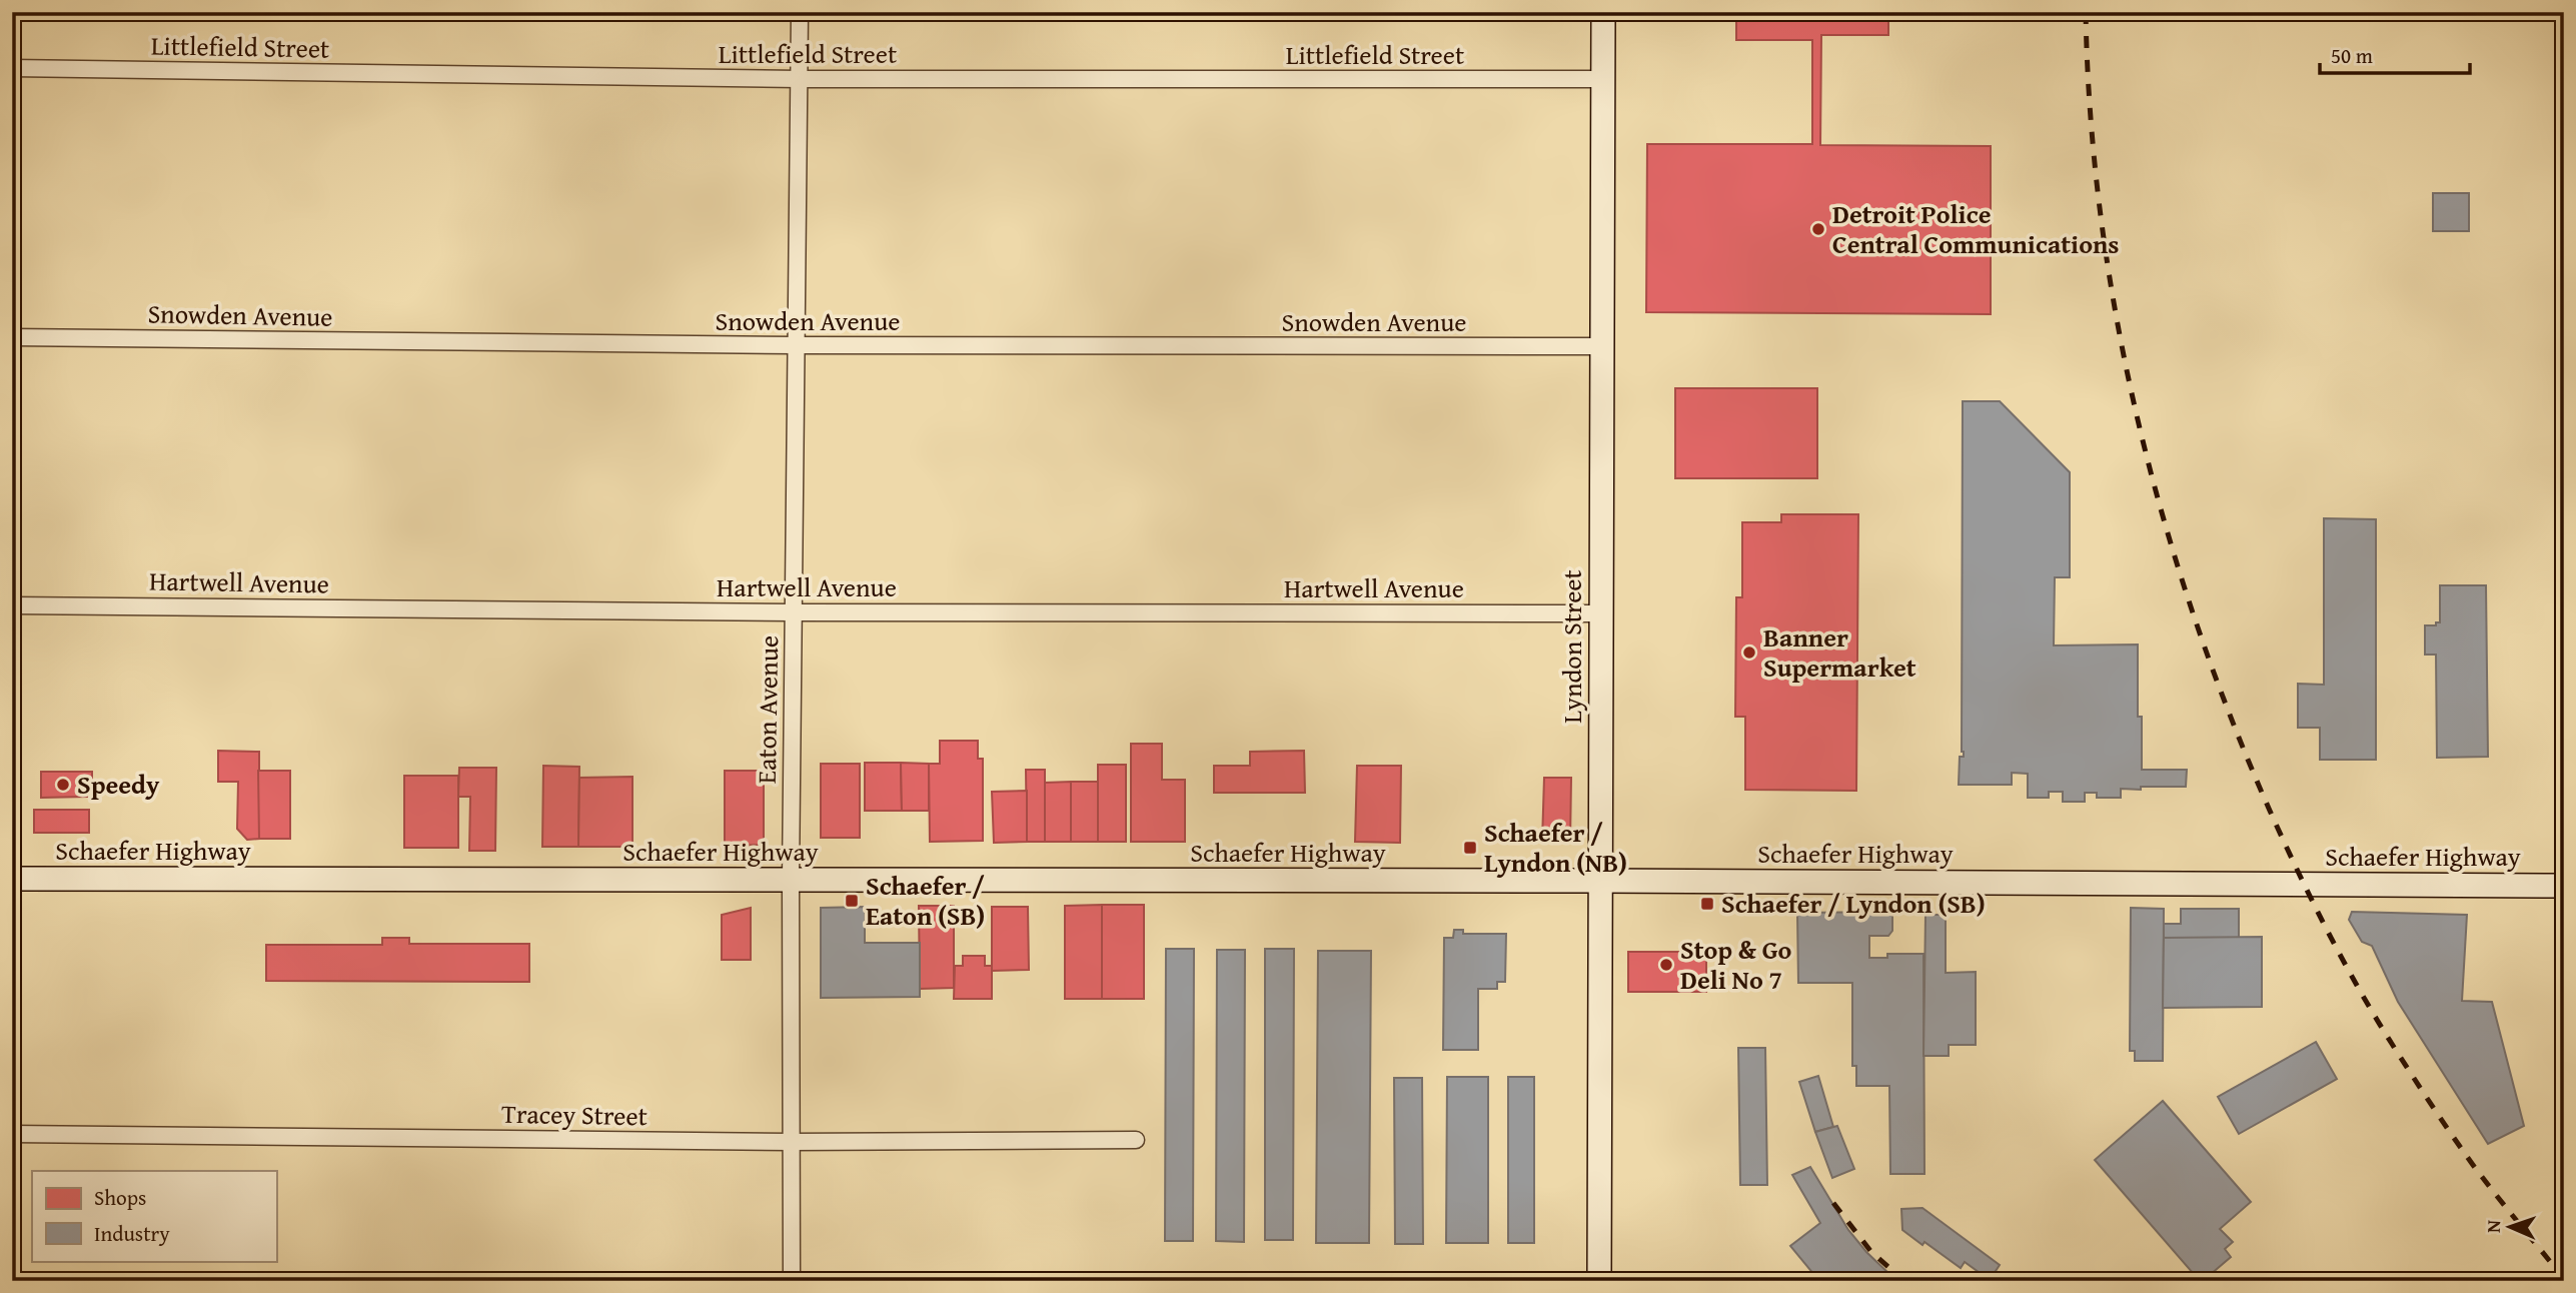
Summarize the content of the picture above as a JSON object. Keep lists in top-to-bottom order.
{
  "streets": {
    "street": [
      "Littlefield Street",
      "Snowden Avenue",
      "Hartwell Avenue",
      "Lyndon Street",
      "Eaton Avenue",
      "Schaefer Highway",
      "Tracey Street"
    ]
  },
  "crossings": [
    ["Littlefield Street", "Lyndon Street"],
    ["Littlefield Street", "Eaton Avenue"],
    ["Snowden Avenue", "Lyndon Street"],
    ["Snowden Avenue", "Eaton Avenue"],
    ["Hartwell Avenue", "Lyndon Street"],
    ["Hartwell Avenue", "Eaton Avenue"],
    ["Lyndon Street", "Schaefer Highway"],
    ["Eaton Avenue", "Schaefer Highway"],
    ["Eaton Avenue", "Tracey Street"]
  ],
  "places": {
    "other": [
      "Detroit Police Central Communications",
      "Banner Supermarket",
      "Speedy",
      "Stop & Go Deli No 7"
    ],
    "transit": ["Schaefer / Lyndon (NB)", "Schaefer / Eaton (SB)", "Schaefer / Lyndon (SB)"]
  },
  "legend": ["Shops", "Industry"],
  "scale_bar": "50 m",
  "north": "left"
}
